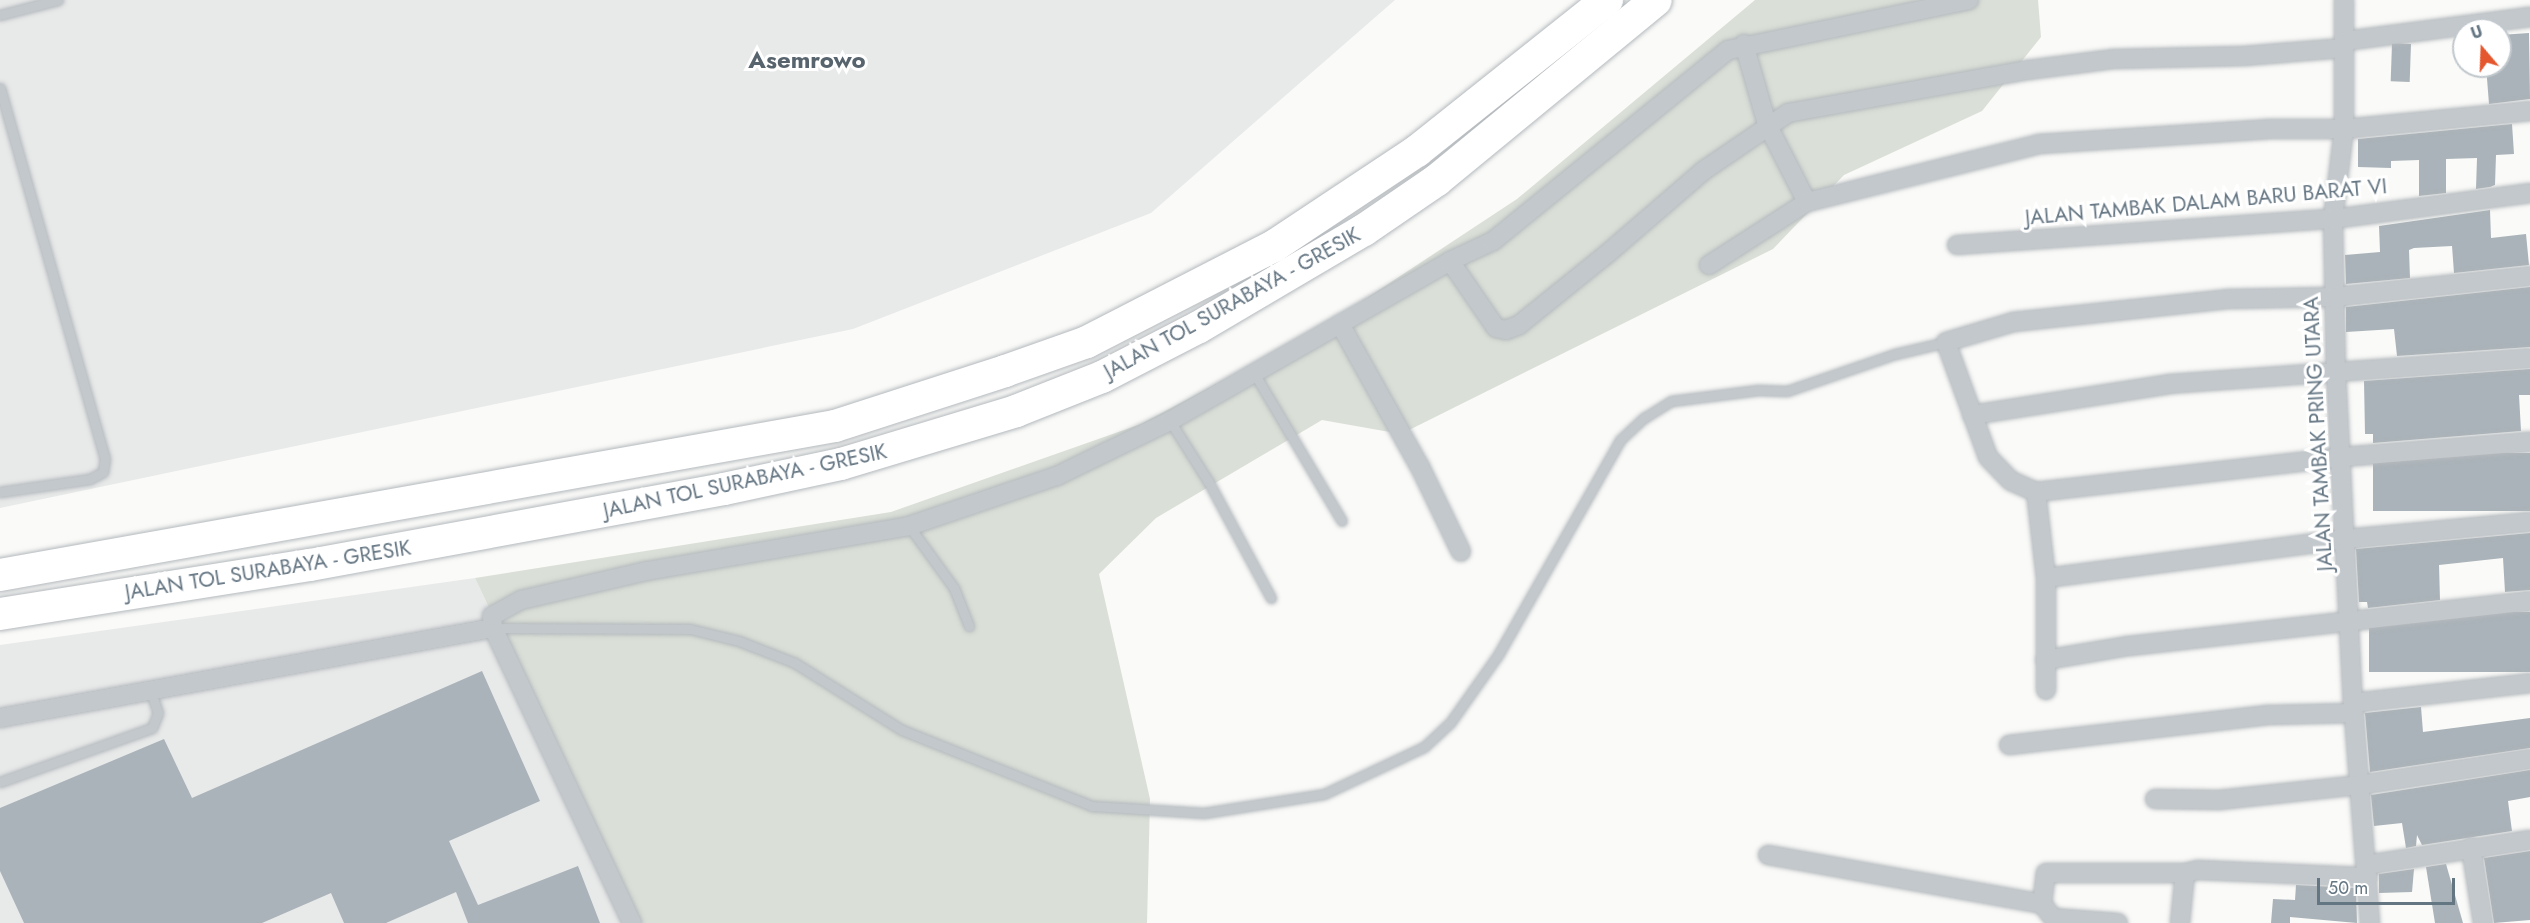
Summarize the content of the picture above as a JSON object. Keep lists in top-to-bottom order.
{
  "streets": {
    "highway": ["JALAN TOL SURABAYA - GRESIK"],
    "street": ["JALAN TAMBAK DALAM BARU BARAT VI", "JALAN TAMBAK PRING UTARA"]
  },
  "crossings": [
    ["JALAN TAMBAK DALAM BARU BARAT VI", "JALAN TAMBAK PRING UTARA"]
  ],
  "districts": ["Asemrowo"],
  "scale_bar": "50 m",
  "north": "top"
}
